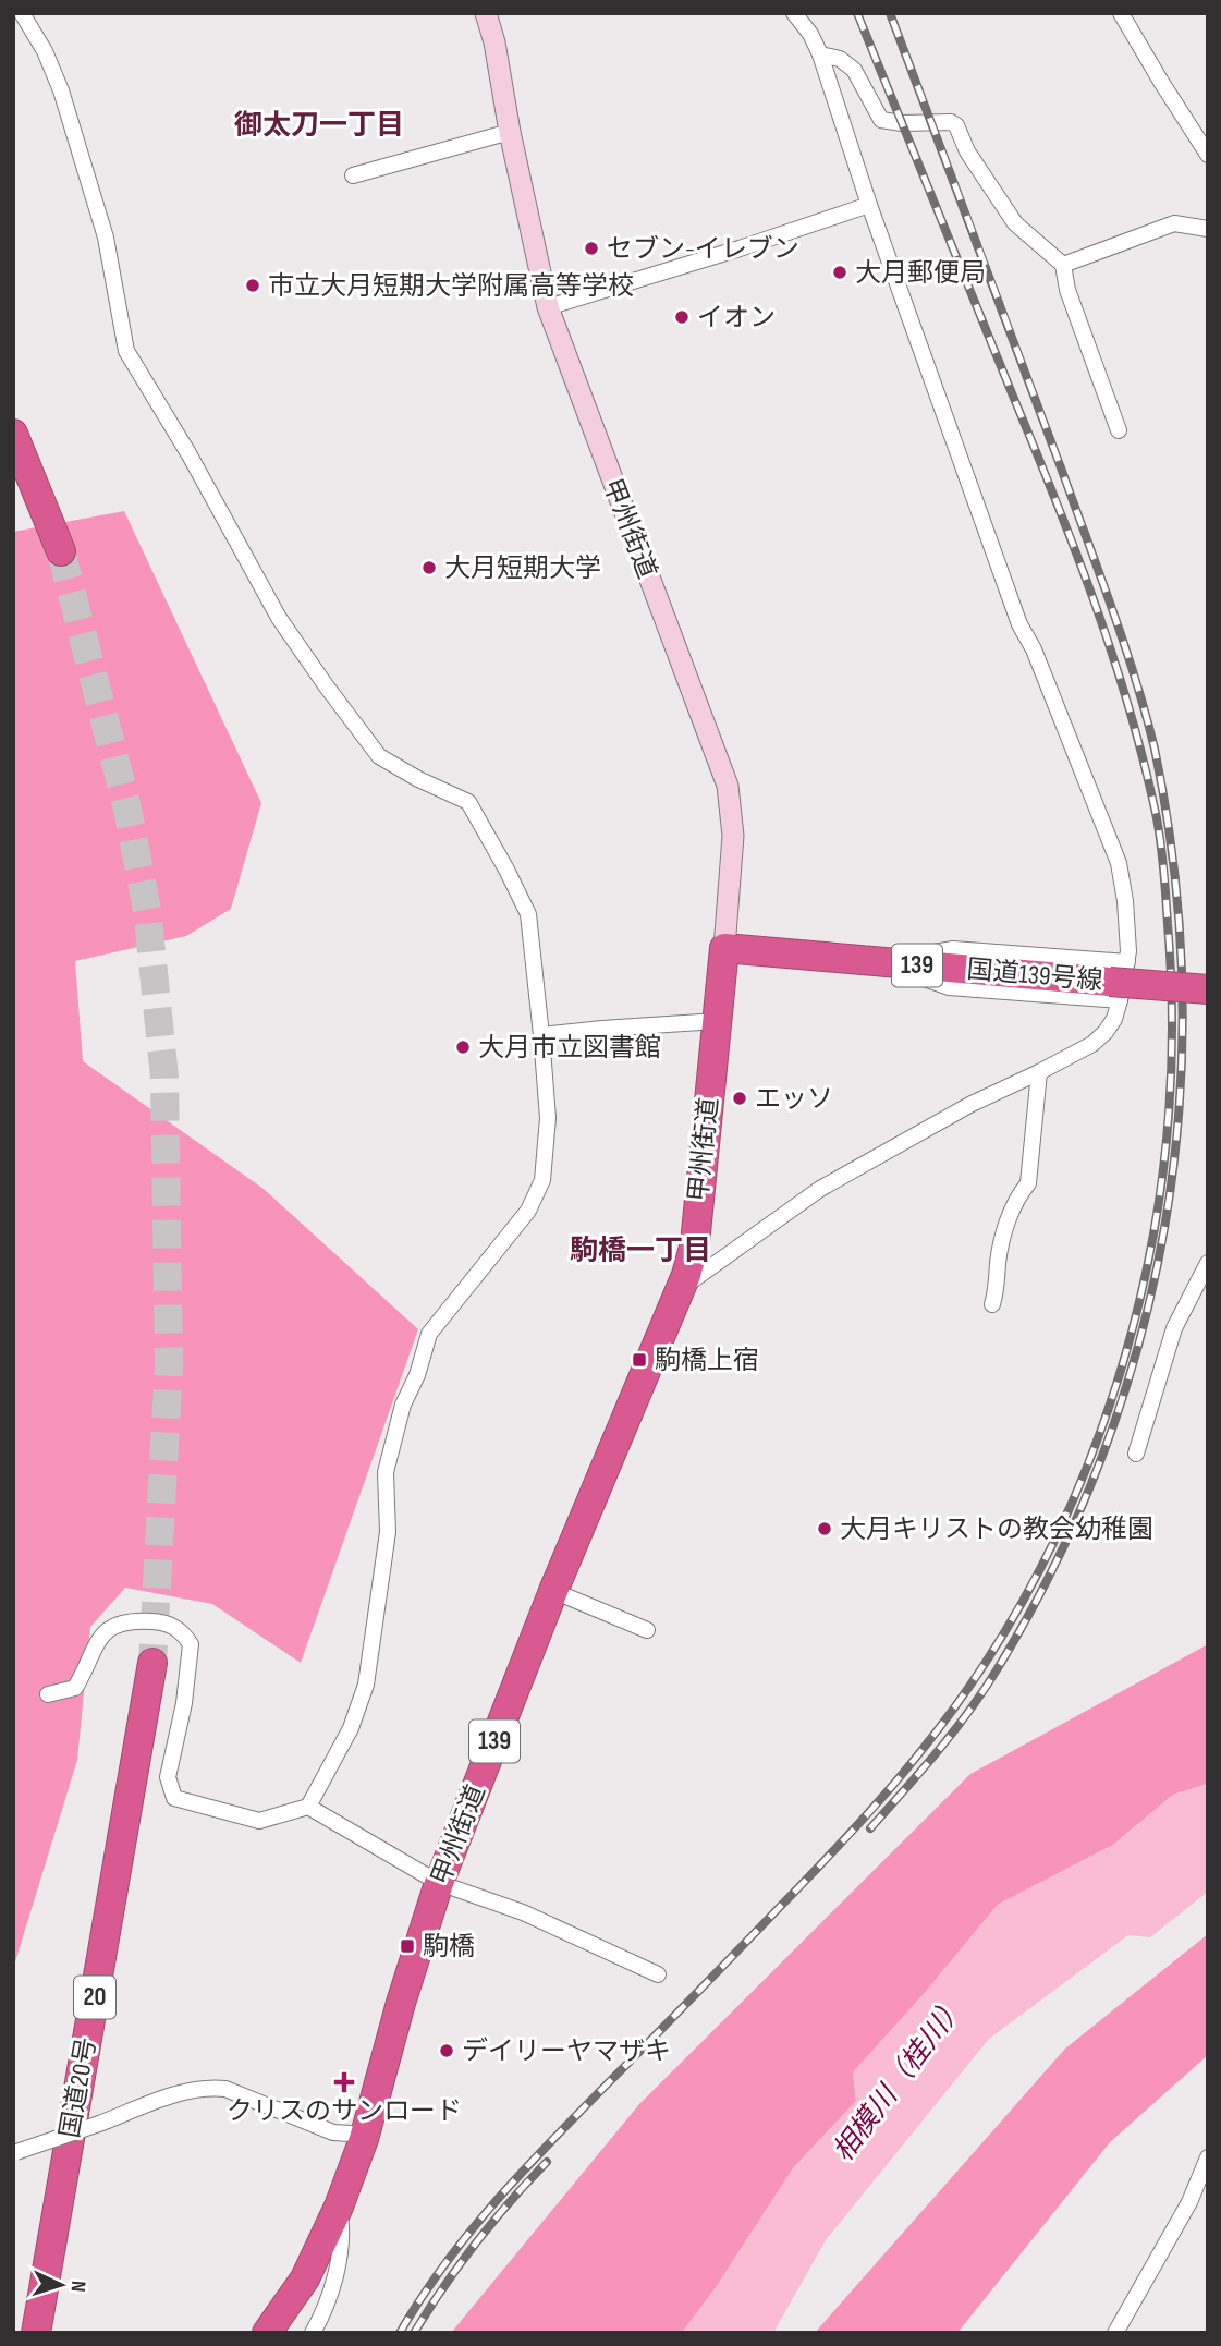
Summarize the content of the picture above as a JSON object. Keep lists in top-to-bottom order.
{
  "streets": {
    "highway": [
      "甲州街道",
      "139",
      "国道139号線",
      "20",
      "国道20号"
    ]
  },
  "crossings": [
    ["甲州街道", "国道139号線"]
  ],
  "districts": ["御太刀一丁目", "駒橋一丁目"],
  "water": ["相模川（桂川）"],
  "places": {
    "other": [
      "セブン-イレブン",
      "大月郵便局",
      "市立大月短期大学附属高等学校",
      "イオン",
      "大月短期大学",
      "大月市立図書館",
      "エッソ",
      "大月キリストの教会幼稚園",
      "デイリーヤマザキ"
    ],
    "transit": ["駒橋上宿", "駒橋"],
    "health": ["クリスのサンロード"]
  },
  "north": "right"
}
